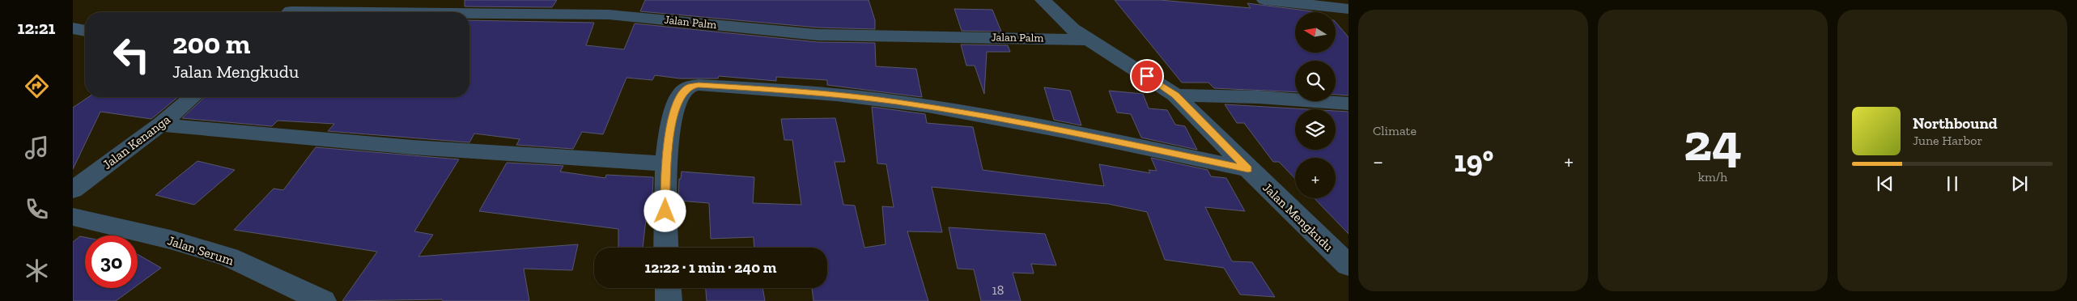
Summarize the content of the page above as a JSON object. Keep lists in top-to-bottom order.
{
  "streets": {
    "street": [
      "Jalan Palm",
      "Jalan Kenanga",
      "Jalan Mengkudu",
      "Jalan Serum"
    ]
  },
  "crossings": [
    ["Jalan Palm", "Jalan Mengkudu"]
  ],
  "house_numbers": ["18"],
  "north": "left",
  "page": {
    "tabs": "12:21",
    "tile": [
      "Climate",
      ["24", "km/h"]
    ],
    "map_buttons": "+",
    "turn": ["200 m", "Jalan Mengkudu"],
    "song": ["Northbound", "June Harbor"],
    "heat": ["−", "19°", "+"],
    "limit": "30",
    "trip": "12:22 · 1 min · 240 m"
  }
}
